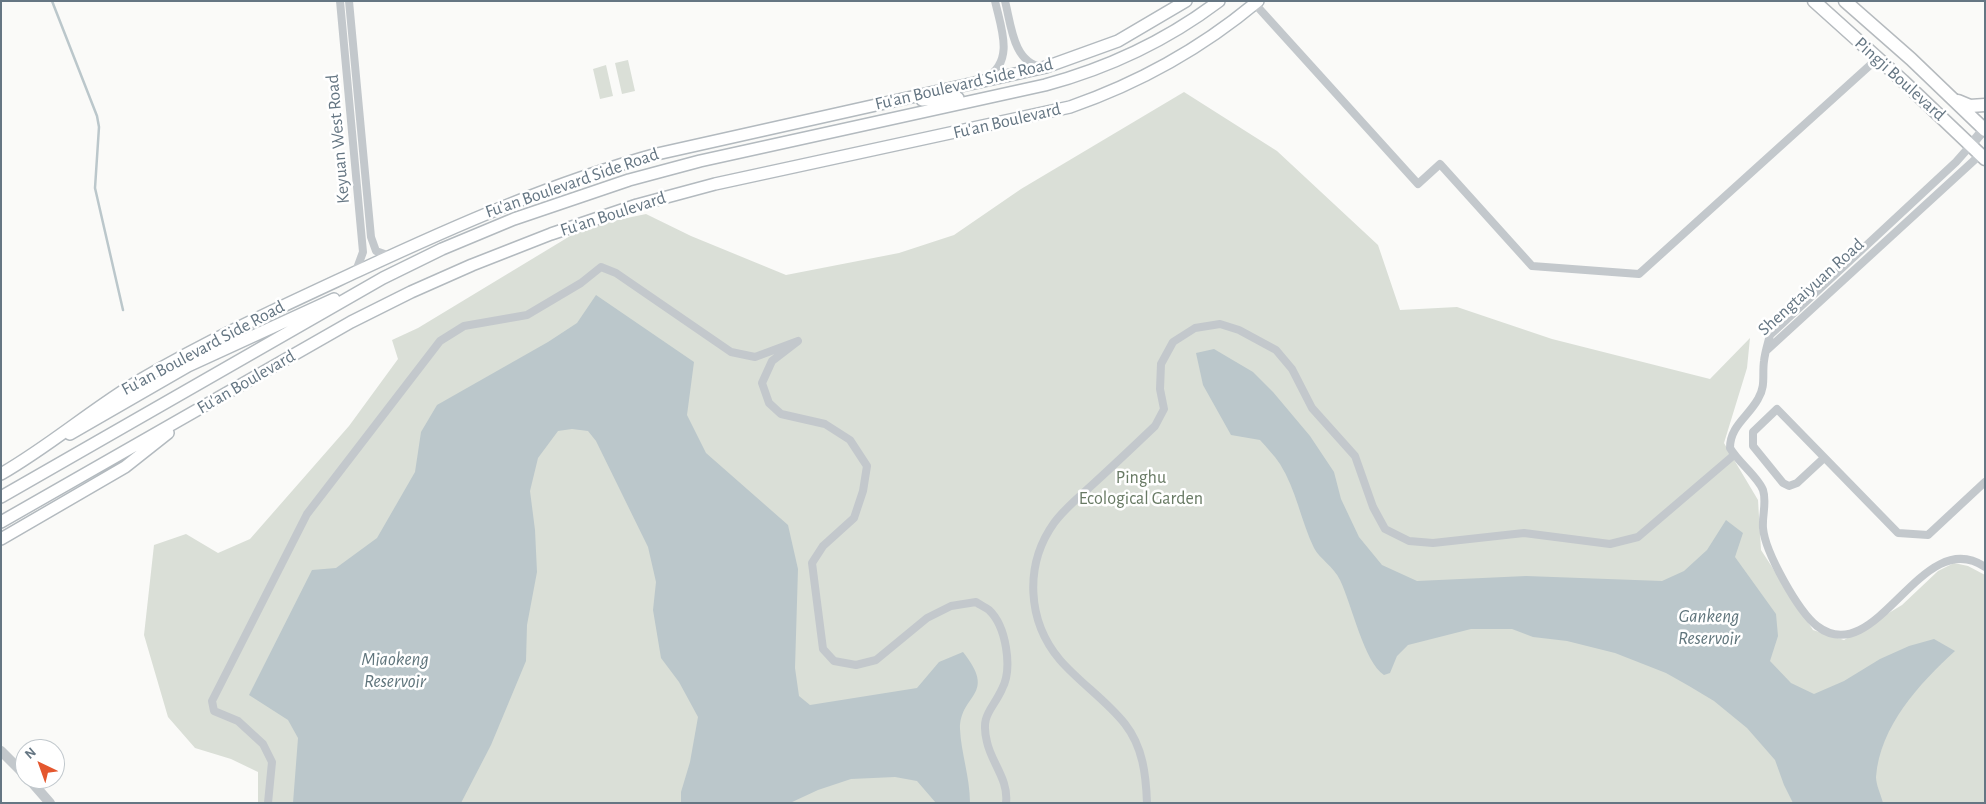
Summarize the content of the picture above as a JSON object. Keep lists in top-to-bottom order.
{
  "streets": {
    "main road": ["Pingji Boulevard", "Fu'an Boulevard Side Road", "Fu'an Boulevard"],
    "street": ["Keyuan West Road", "Shengtaiyuan Road"]
  },
  "crossings": [
    ["Pingji Boulevard", "Shengtaiyuan Road"],
    ["Fu'an Boulevard Side Road", "Keyuan West Road"]
  ],
  "water": ["Gankeng Reservoir", "Miaokeng Reservoir"],
  "parks": ["Pinghu Ecological Garden"],
  "north": "top left"
}
